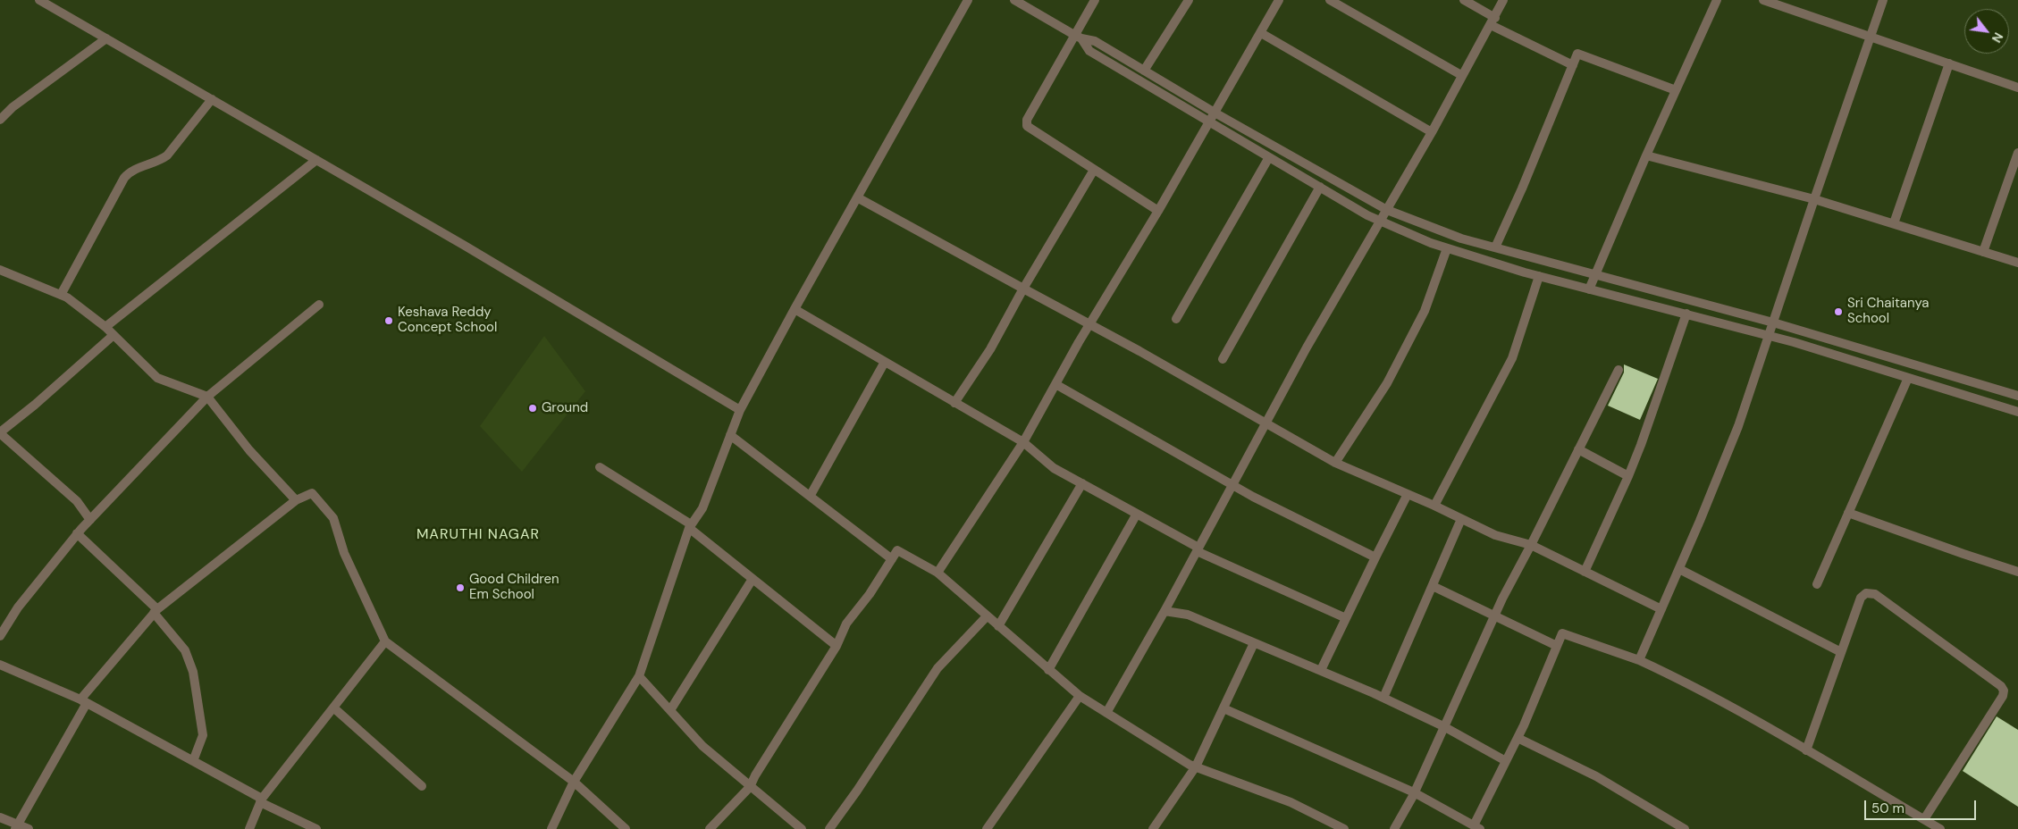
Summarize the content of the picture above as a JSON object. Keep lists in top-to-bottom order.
{
  "districts": ["MARUTHI NAGAR"],
  "places": [
    "Sri Chaitanya School",
    "Keshava Reddy Concept School",
    "Ground",
    "Good Children Em School"
  ],
  "scale_bar": "50 m",
  "north": "bottom right"
}
